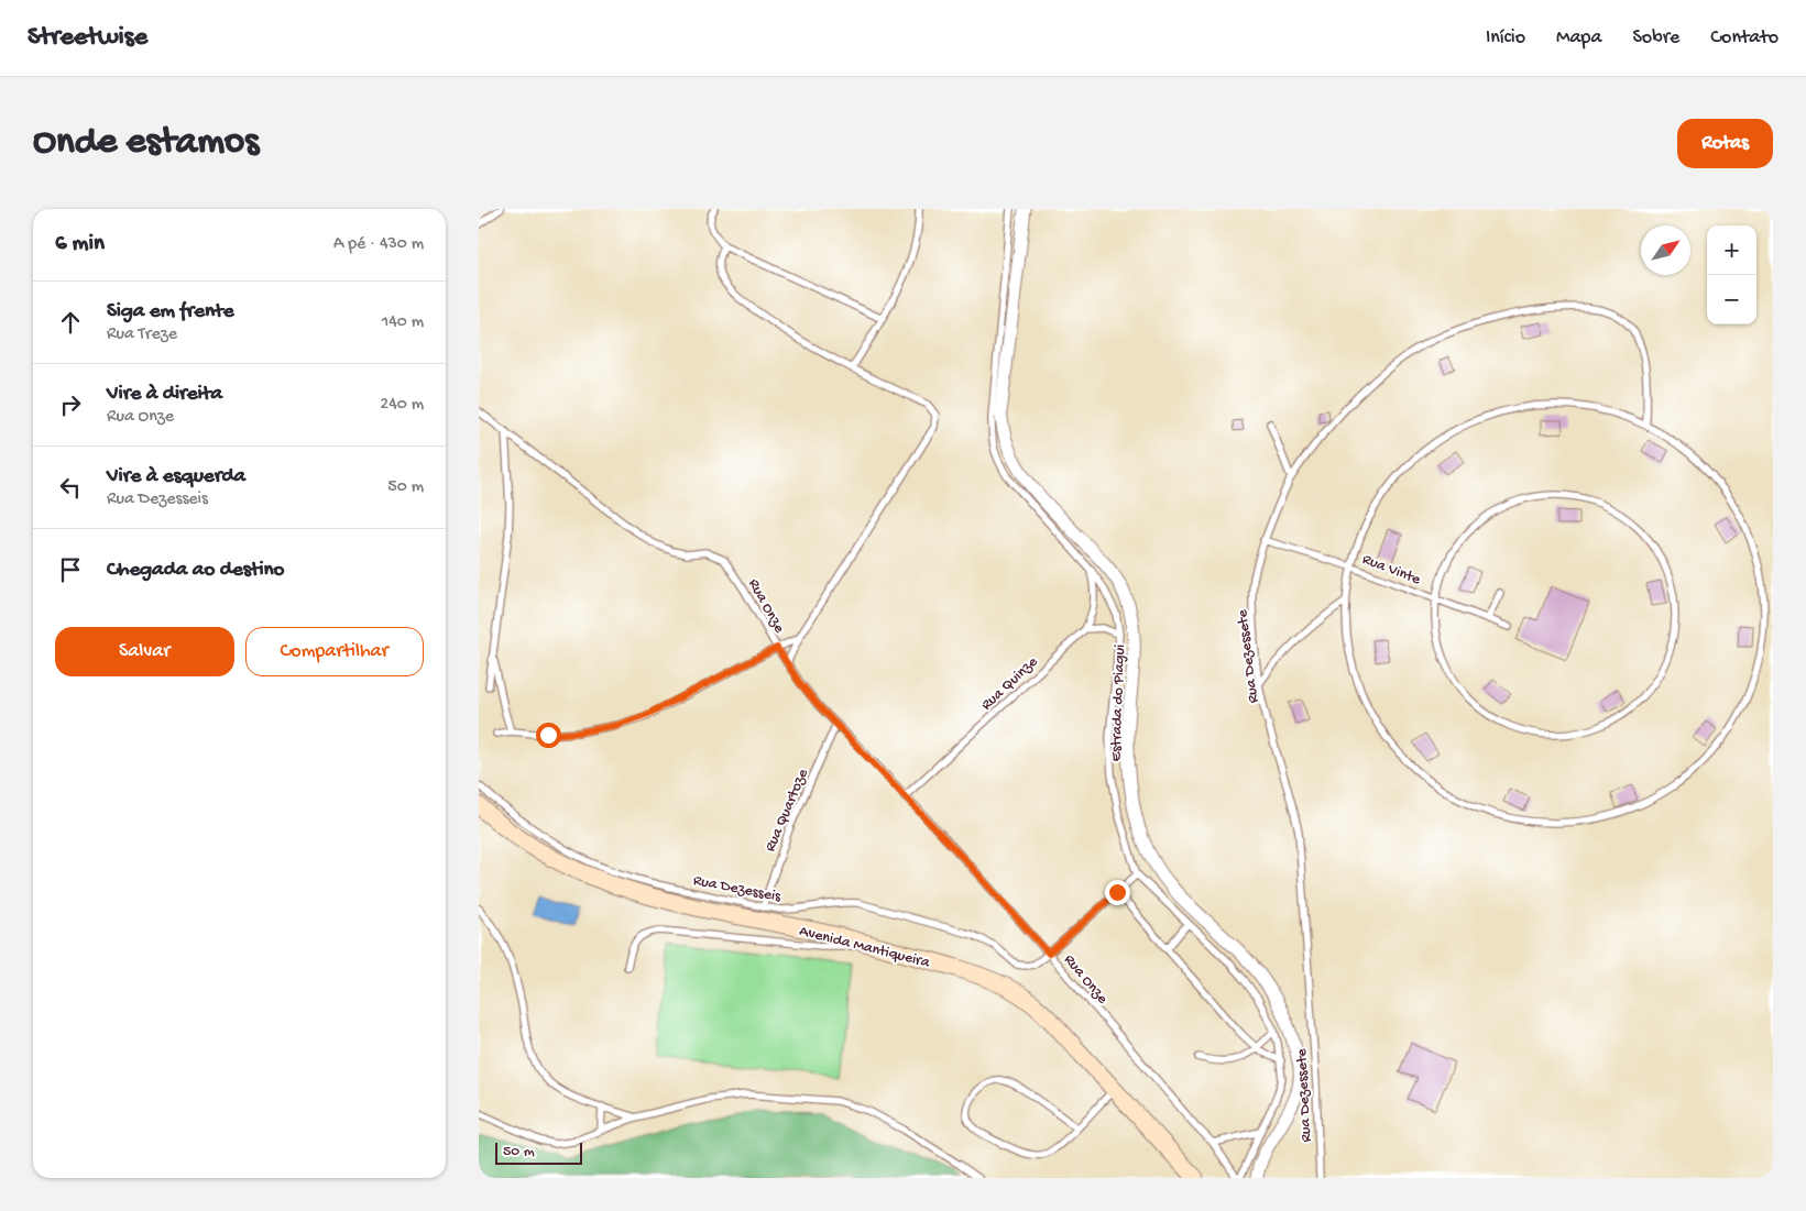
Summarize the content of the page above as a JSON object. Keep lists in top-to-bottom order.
{
  "streets": {
    "street": ["Estrada do Piagui", "Avenida Mantiqueira"],
    "lane": [
      "Rua Vinte",
      "Rua Onze",
      "Rua Dezessete",
      "Rua Quinze",
      "Rua Quartoze",
      "Rua Dezesseis"
    ]
  },
  "crossings": [
    ["Rua Vinte", "Rua Dezessete"],
    ["Rua Onze", "Rua Quinze"],
    ["Rua Onze", "Rua Quartoze"],
    ["Rua Onze", "Rua Dezesseis"],
    ["Rua Quartoze", "Rua Dezesseis"]
  ],
  "scale_bar": "50 m",
  "north": "top right",
  "page": {
    "header": "Streetwise",
    "nav": [
      "Início",
      "Mapa",
      "Sobre",
      "Contato"
    ],
    "buttons": [
      "Rotas",
      ["Salvar", "Compartilhar"]
    ],
    "title": "Onde estamos",
    "heading": ["6 min", "A pé · 430 m"],
    "map_buttons": ["+", "−"],
    "list": [
      ["Siga em frente", "Rua Treze", "140 m"],
      ["Vire à direita", "Rua Onze", "240 m"],
      ["Vire à esquerda", "Rua Dezesseis", "50 m"],
      "Chegada ao destino"
    ],
    "scale": "50 m"
  }
}
